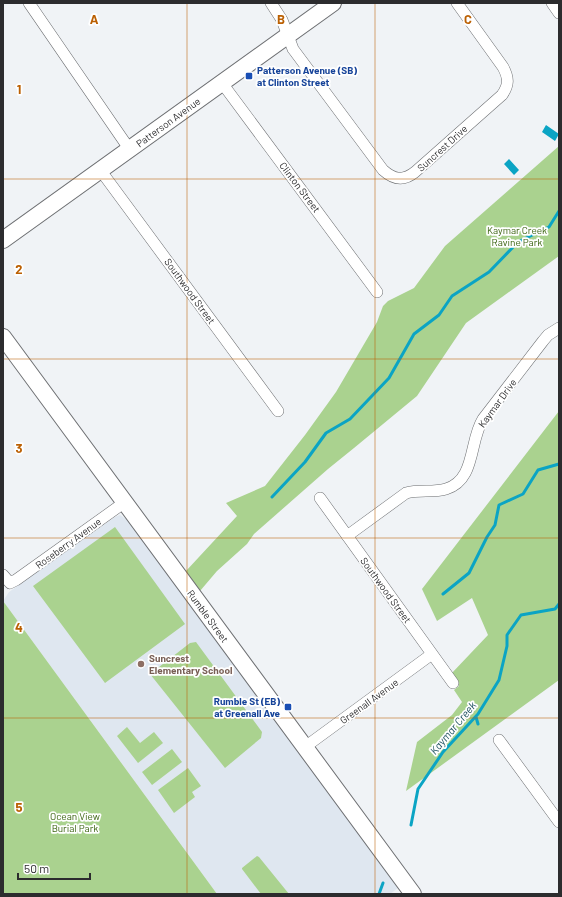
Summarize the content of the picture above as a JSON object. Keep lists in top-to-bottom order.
{
  "streets": {
    "street": [
      "Patterson Avenue",
      "Suncrest Drive",
      "Clinton Street",
      "Southwood Street",
      "Kaymar Drive",
      "Roseberry Avenue",
      "Rumble Street",
      "Greenall Avenue"
    ]
  },
  "crossings": [
    ["Patterson Avenue", "Suncrest Drive"],
    ["Patterson Avenue", "Clinton Street"],
    ["Patterson Avenue", "Southwood Street"],
    ["Southwood Street", "Kaymar Drive"],
    ["Southwood Street", "Greenall Avenue"],
    ["Roseberry Avenue", "Rumble Street"],
    ["Rumble Street", "Greenall Avenue"]
  ],
  "water": ["Kaymar Creek"],
  "parks": ["Kaymar Creek Ravine Park", "Ocean View Burial Park"],
  "places": {
    "transit": ["Patterson Avenue (SB) at Clinton Street", "Rumble St (EB) at Greenall Ave"],
    "other": ["Suncrest Elementary School"]
  },
  "scale_bar": "50 m",
  "grid": {
    "columns": ["A", "B", "C"],
    "rows": [
      "1",
      "2",
      "3",
      "4",
      "5"
    ]
  }
}
